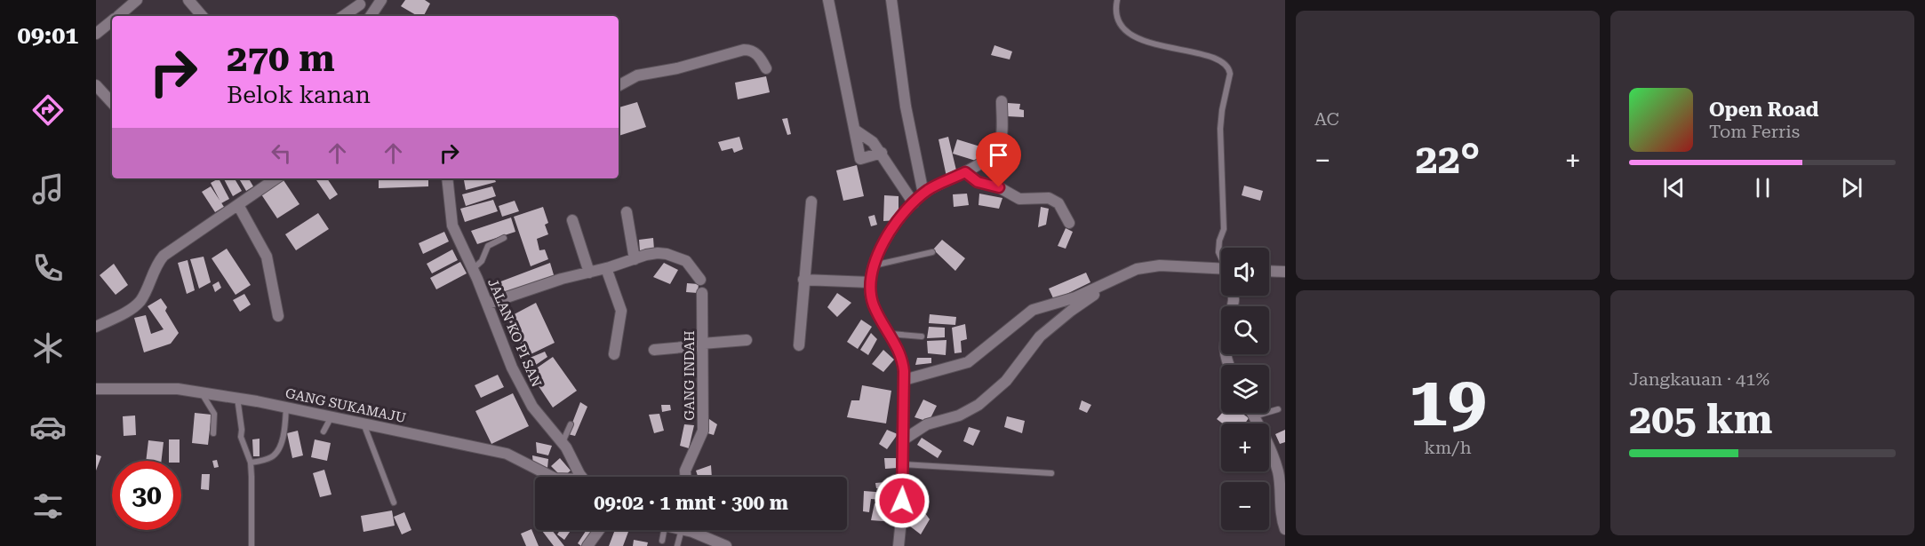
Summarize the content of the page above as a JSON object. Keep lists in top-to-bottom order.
{
  "streets": {
    "street": ["JALAN KO PI SAN", "GANG INDAH", "GANG SUKAMAJU"]
  },
  "page": {
    "tabs": "09:01",
    "tile": [
      "AC",
      ["19", "km/h"],
      ["Jangkauan · 41%", "205 km"]
    ],
    "turn": ["270 m", "Belok kanan"],
    "song": ["Open Road", "Tom Ferris"],
    "heat": ["−", "22°", "+"],
    "map_buttons": ["+", "−"],
    "limit": "30",
    "trip": "09:02 · 1 mnt · 300 m"
  }
}
